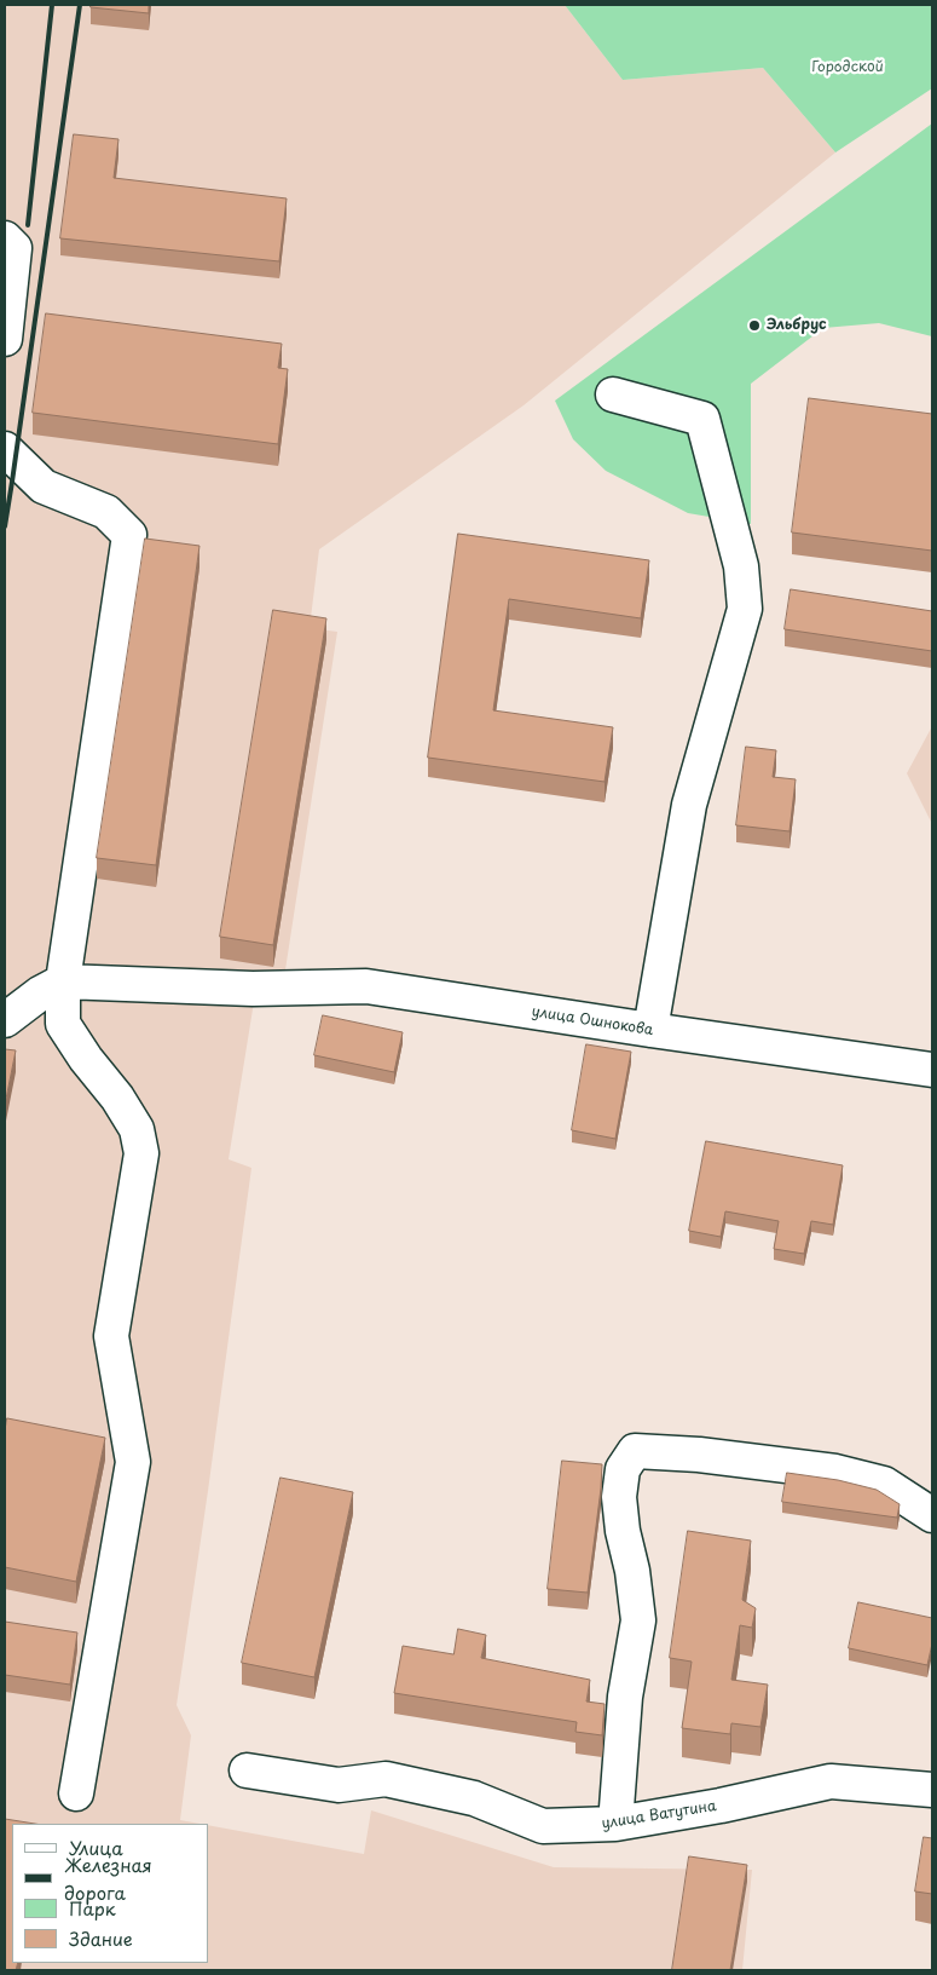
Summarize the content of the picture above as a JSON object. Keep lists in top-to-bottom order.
{
  "streets": {
    "street": ["улица Ошнокова", "улица Ватутина"]
  },
  "parks": ["Городской"],
  "places": ["Эльбрус"],
  "legend": [
    "Улица",
    "Железная дорога",
    "Парк",
    "Здание"
  ]
}
